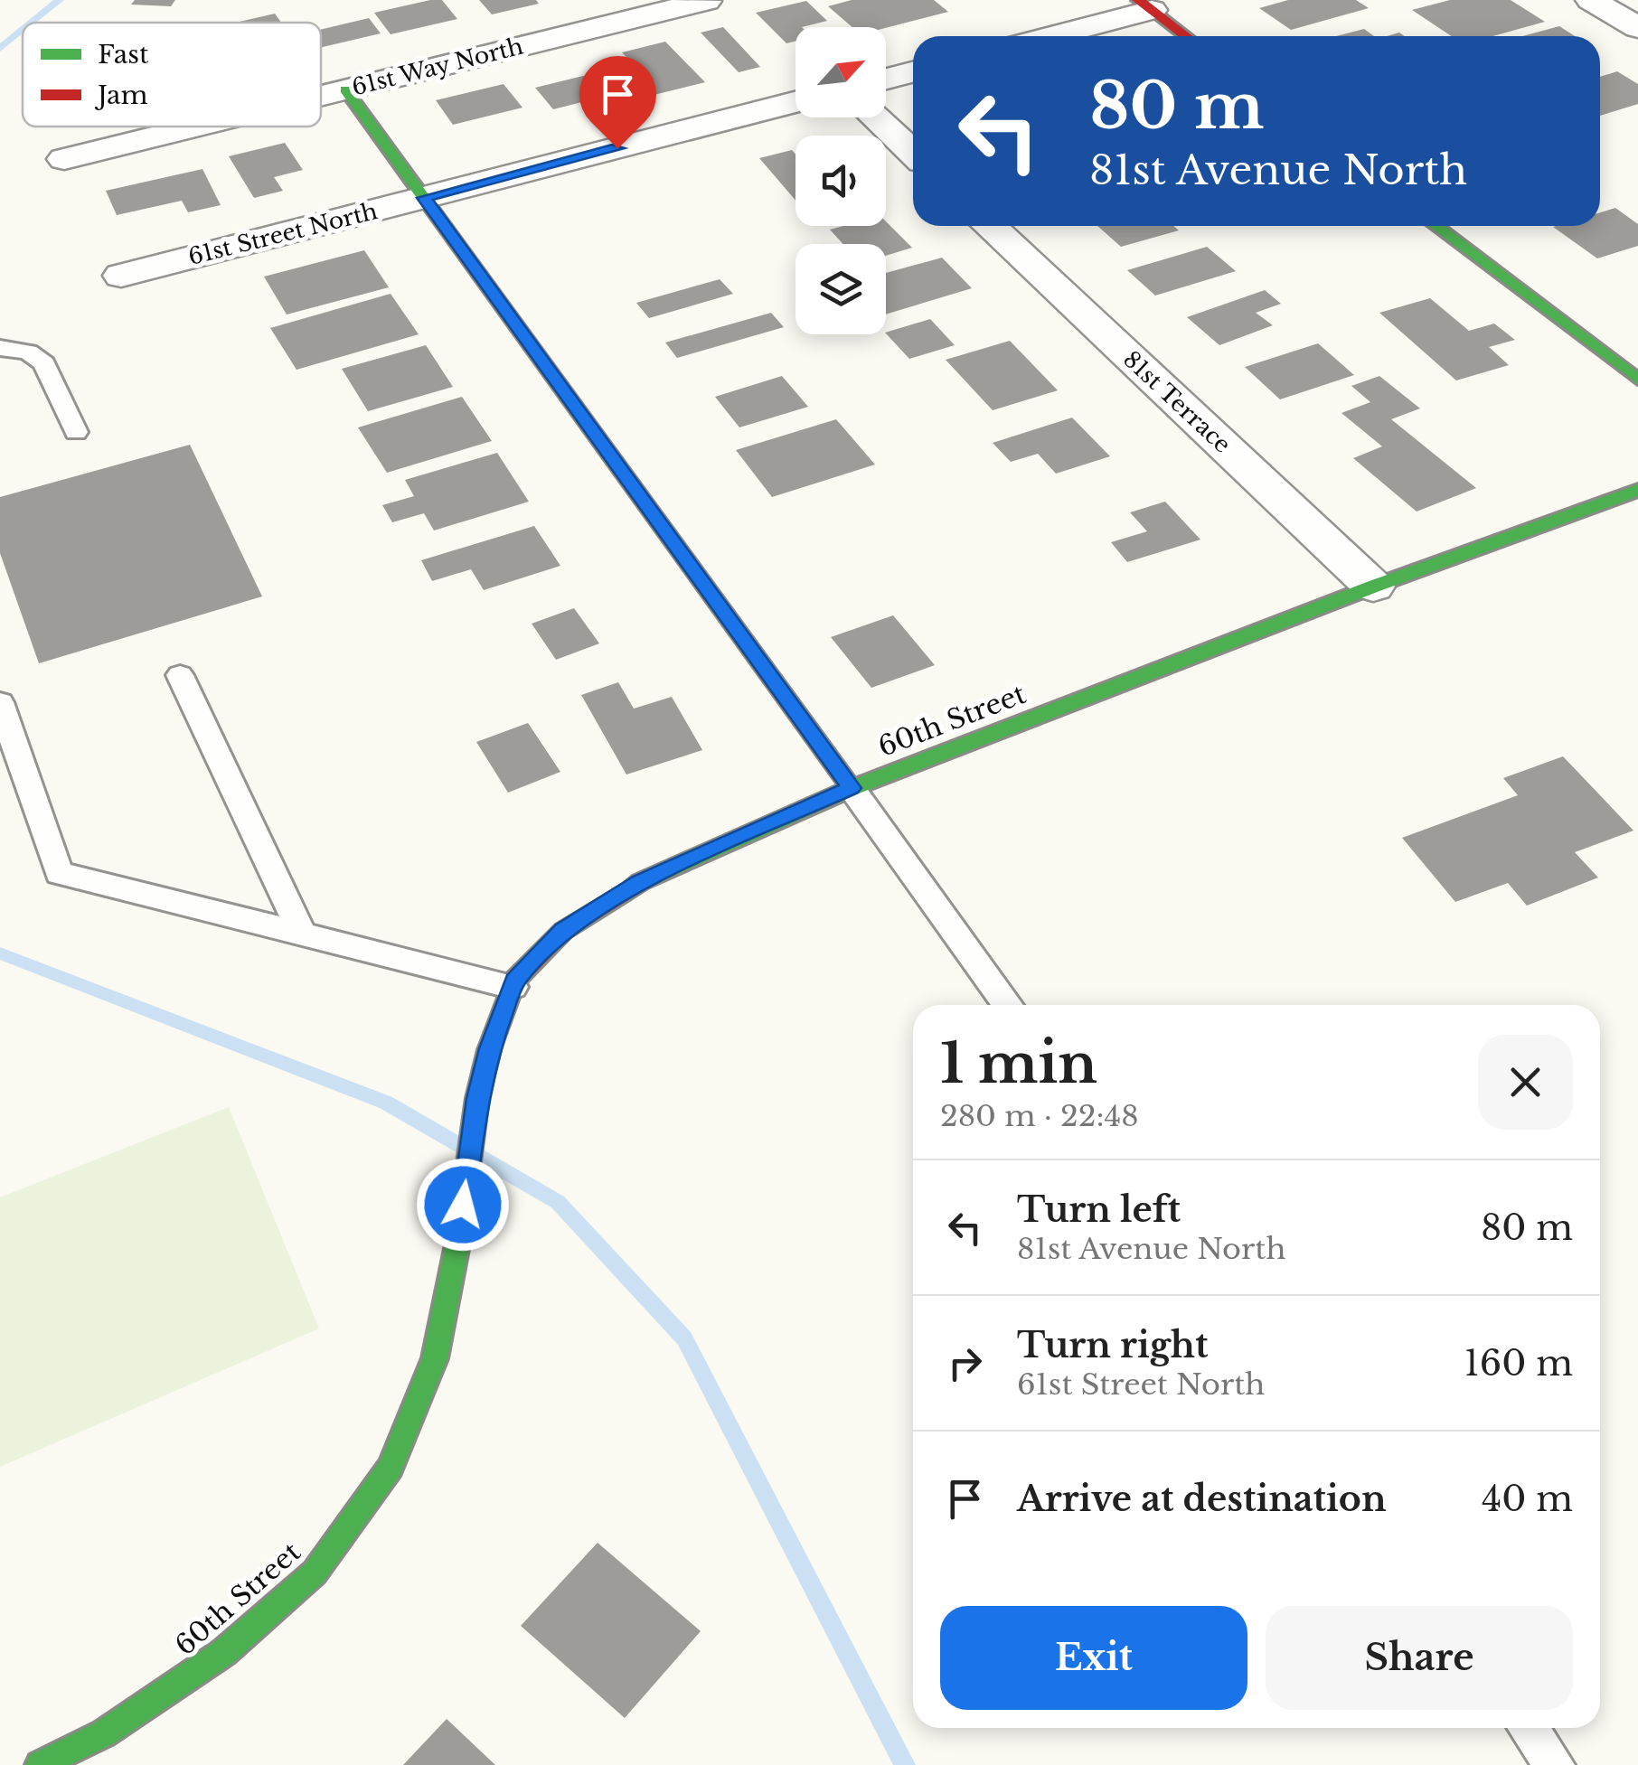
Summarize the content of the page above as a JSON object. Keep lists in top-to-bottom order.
{
  "streets": {
    "street": [
      "61st Way North",
      "61st Street North",
      "81st Terrace",
      "60th Street"
    ]
  },
  "crossings": [
    ["81st Terrace", "60th Street"]
  ],
  "legend": ["Fast", "Jam"],
  "north": "top right",
  "page": {
    "turn": ["80 m", "81st Avenue North"],
    "heading": ["1 min", "280 m · 22:48"],
    "list": [
      {
        "name": "Turn left",
        "note": "81st Avenue North",
        "value": "80 m"
      },
      {
        "name": "Turn right",
        "note": "61st Street North",
        "value": "160 m"
      },
      {
        "name": "Arrive at destination",
        "value": "40 m"
      }
    ],
    "buttons": ["Exit", "Share"]
  }
}
